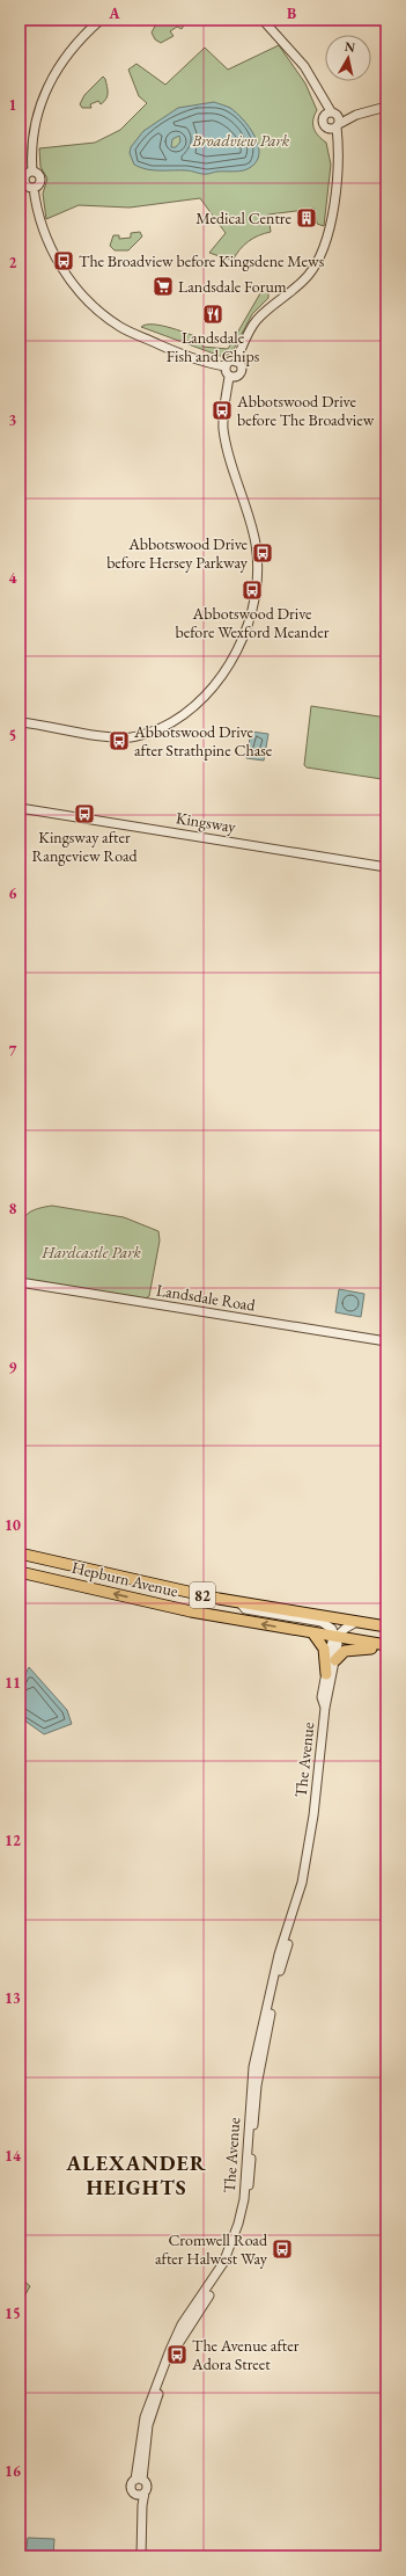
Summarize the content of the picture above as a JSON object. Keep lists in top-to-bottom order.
{
  "streets": {
    "main road": ["Hepburn Avenue", "82"],
    "street": ["Kingsway", "Landsdale Road", "The Avenue"]
  },
  "crossings": [
    ["Hepburn Avenue", "The Avenue"]
  ],
  "districts": ["ALEXANDER HEIGHTS"],
  "parks": ["Broadview Park", "Hardcastle Park"],
  "places": {
    "building": ["Medical Centre"],
    "bus stop": [
      "The Broadview before Kingsdene Mews",
      "Abbotswood Drive before The Broadview",
      "Abbotswood Drive before Hersey Parkway",
      "Abbotswood Drive before Wexford Meander",
      "Abbotswood Drive after Strathpine Chase",
      "Kingsway after Rangeview Road",
      "Cromwell Road after Halwest Way",
      "The Avenue after Adora Street"
    ],
    "supermarket": ["Landsdale Forum"],
    "restaurant": ["Landsdale Fish and Chips"]
  },
  "north": "top",
  "grid": {
    "columns": ["A", "B"],
    "rows": [
      "1",
      "2",
      "3",
      "4",
      "5",
      "6",
      "7",
      "8",
      "9",
      "10",
      "11",
      "12",
      "13",
      "14",
      "15",
      "16"
    ]
  }
}
